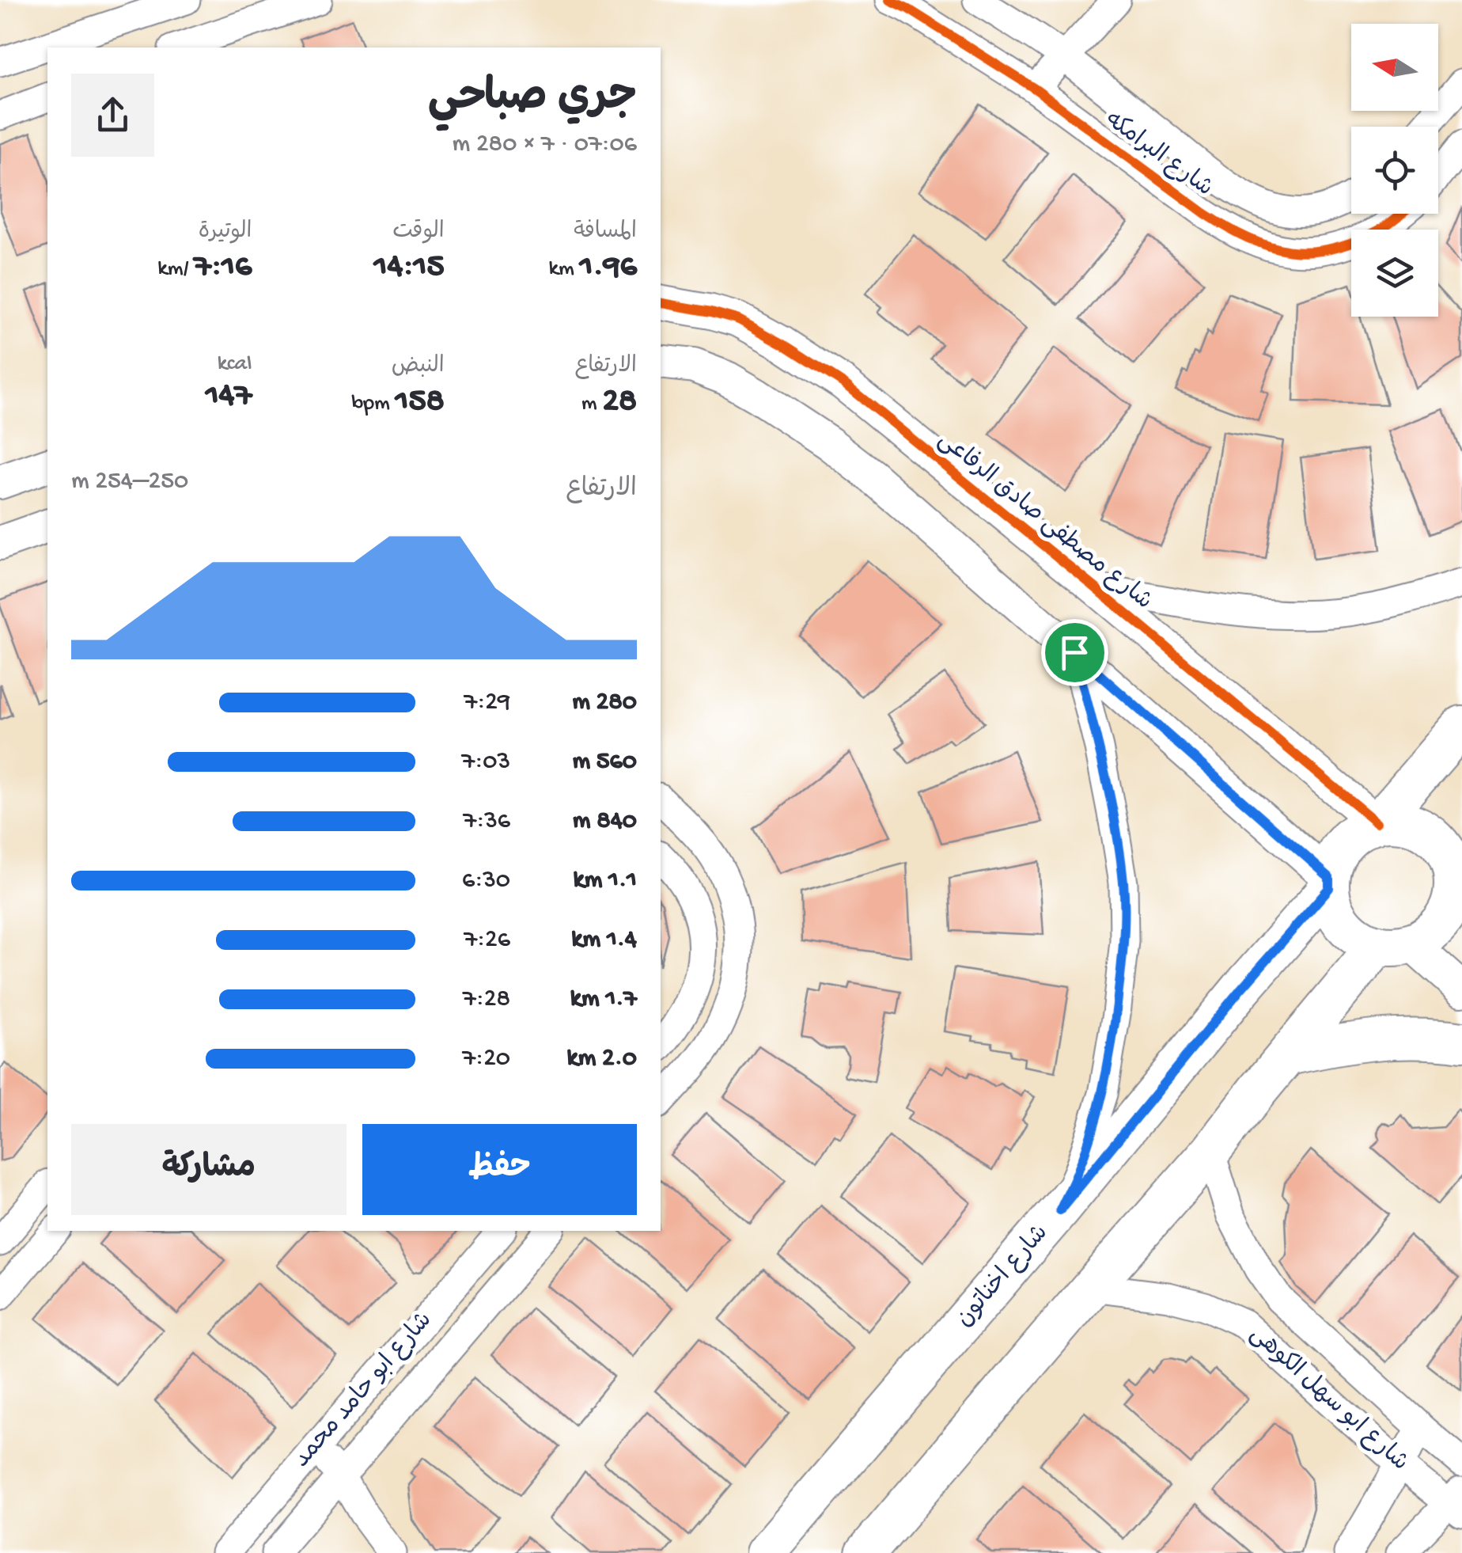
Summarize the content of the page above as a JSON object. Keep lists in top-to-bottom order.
{
  "streets": {
    "main road": ["شارع اخناتون"],
    "street": [
      "شارع البرامكه",
      "شارع مصطفى صادق الرفاعى",
      "شارع ابو حامد محمد",
      "شارع ابو سهل الكوهى"
    ]
  },
  "crossings": [
    ["شارع مصطفى صادق الرفاعى", "شارع اخناتون"]
  ],
  "north": "left",
  "page": {
    "heading": ["جري صباحي", "07:06 · 7 × 280 m"],
    "stats": [
      ["المسافة", "1.96 km"],
      ["الوقت", "14:15"],
      ["الوتيرة", "7:16 /km"],
      ["الارتفاع", "28 m"],
      ["النبض", "158 bpm"],
      ["kcal", "147"]
    ],
    "chart": ["الارتفاع", "250–254 m"],
    "list": [
      {
        "name": "280 m",
        "note": "7:29"
      },
      {
        "name": "560 m",
        "note": "7:03"
      },
      {
        "name": "840 m",
        "note": "7:36"
      },
      {
        "name": "1.1 km",
        "note": "6:30"
      },
      {
        "name": "1.4 km",
        "note": "7:26"
      },
      {
        "name": "1.7 km",
        "note": "7:28"
      },
      {
        "name": "2.0 km",
        "note": "7:20"
      }
    ],
    "buttons": ["حفظ", "مشاركة"]
  }
}
